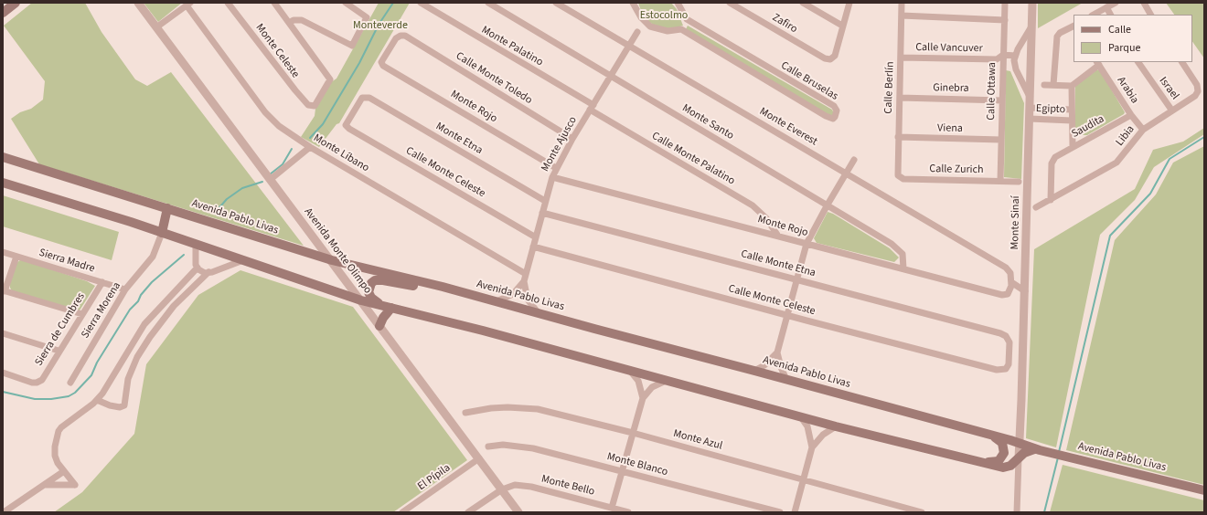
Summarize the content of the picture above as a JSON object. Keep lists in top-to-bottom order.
{
  "streets": {
    "main road": ["Avenida Pablo Livas"],
    "street": [
      "Zafiro",
      "Monte Palatino",
      "Calle Vancuver",
      "Monte Celeste",
      "Calle Monte Toledo",
      "Calle Bruselas",
      "Calle Berlín",
      "Ginebra",
      "Israel",
      "Arabia",
      "Calle Ottawa",
      "Monte Rojo",
      "Egipto",
      "Monte Santo",
      "Monte Everest",
      "Saudita",
      "Viena",
      "Libia",
      "Monte Etna",
      "Monte Ajusco",
      "Monte Líbano",
      "Calle Monte Palatino",
      "Calle Zurich",
      "Calle Monte Celeste",
      "Monte Sinaí",
      "Avenida Monte Olimpo",
      "Sierra Madre",
      "Calle Monte Etna",
      "Sierra Morena",
      "Sierra de Cumbres",
      "Monte Azul",
      "Monte Blanco",
      "El Pípila",
      "Monte Bello"
    ]
  },
  "crossings": [
    ["Monte Palatino", "Monte Ajusco"],
    ["Monte Palatino", "Calle Monte Palatino"],
    ["Calle Vancuver", "Calle Berlín"],
    ["Calle Vancuver", "Calle Ottawa"],
    ["Calle Monte Toledo", "Monte Rojo"],
    ["Calle Monte Toledo", "Monte Ajusco"],
    ["Calle Berlín", "Ginebra"],
    ["Calle Berlín", "Viena"],
    ["Calle Berlín", "Calle Zurich"],
    ["Ginebra", "Calle Ottawa"],
    ["Israel", "Libia"],
    ["Arabia", "Saudita"],
    ["Arabia", "Libia"],
    ["Calle Ottawa", "Viena"],
    ["Calle Ottawa", "Calle Zurich"],
    ["Monte Rojo", "Monte Santo"],
    ["Monte Rojo", "Monte Everest"],
    ["Monte Rojo", "Monte Ajusco"],
    ["Monte Rojo", "Calle Monte Palatino"],
    ["Egipto", "Monte Sinaí"],
    ["Monte Santo", "Monte Ajusco"],
    ["Monte Everest", "Monte Ajusco"],
    ["Saudita", "Libia"],
    ["Monte Etna", "Monte Ajusco"],
    ["Monte Etna", "Calle Monte Celeste"],
    ["Monte Ajusco", "Monte Líbano"],
    ["Monte Ajusco", "Calle Monte Palatino"],
    ["Monte Ajusco", "Calle Monte Celeste"],
    ["Monte Ajusco", "Avenida Pablo Livas"],
    ["Monte Ajusco", "Calle Monte Etna"],
    ["Calle Monte Celeste", "Calle Monte Etna"],
    ["Avenida Pablo Livas", "Monte Sinaí"],
    ["Avenida Pablo Livas", "Avenida Monte Olimpo"],
    ["Avenida Monte Olimpo", "El Pípila"],
    ["Avenida Monte Olimpo", "Monte Bello"],
    ["Sierra Madre", "Sierra Morena"],
    ["Sierra Madre", "Sierra de Cumbres"]
  ],
  "parks": ["Estocolmo", "Monteverde"],
  "legend": ["Calle", "Parque"]
}
